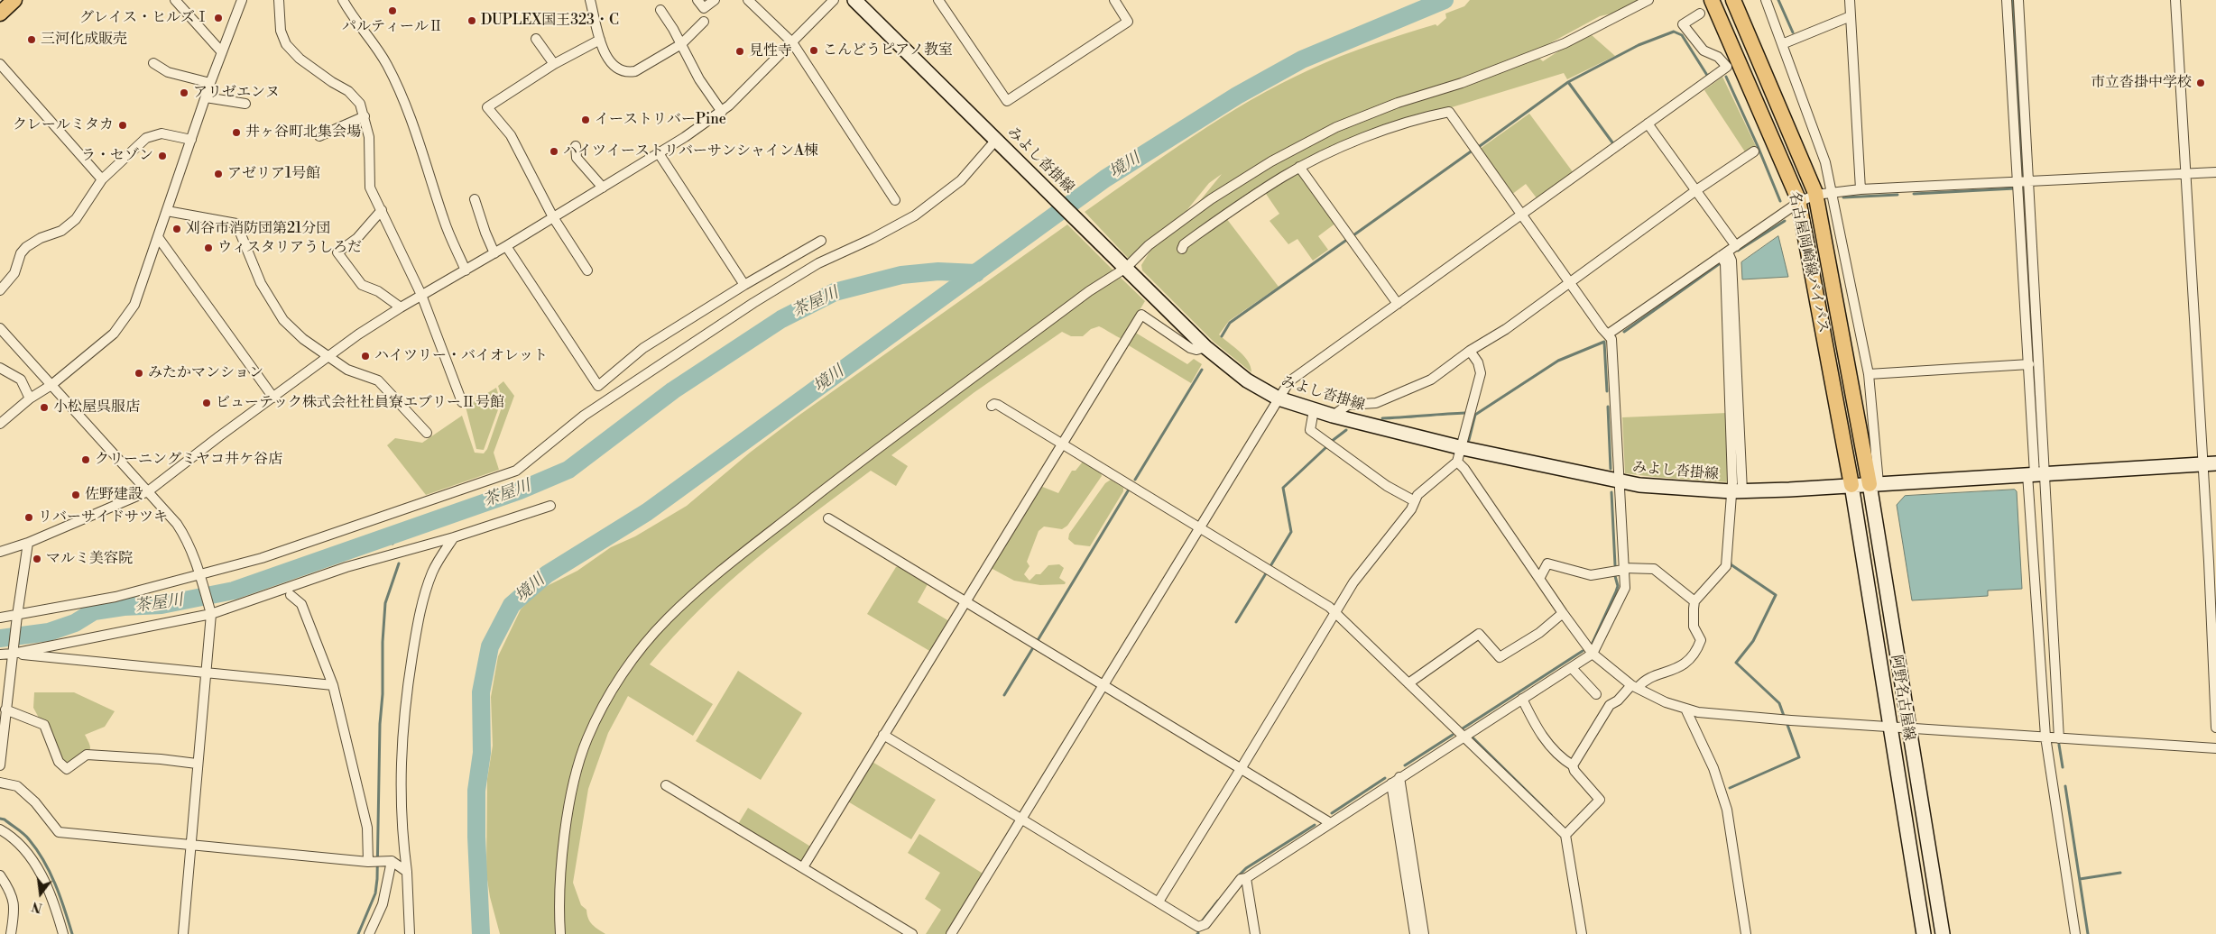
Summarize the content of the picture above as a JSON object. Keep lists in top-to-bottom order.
{
  "streets": {
    "main road": ["みよし沓掛線", "名古屋岡崎線バイパス", "阿野名古屋線"]
  },
  "crossings": [
    ["みよし沓掛線", "名古屋岡崎線バイパス"],
    ["みよし沓掛線", "阿野名古屋線"],
    ["名古屋岡崎線バイパス", "阿野名古屋線"]
  ],
  "water": ["境川", "茶屋川"],
  "places": [
    "パルティールⅡ",
    "グレイス・ヒルズⅠ",
    "DUPLEX国王323・C",
    "三河化成販売",
    "こんどうピアノ教室",
    "見性寺",
    "市立沓掛中学校",
    "アリゼエンヌ",
    "イーストリバーPine",
    "クレールミタカ",
    "井ヶ谷町北集会場",
    "ハイツイーストリバーサンシャインA棟",
    "ラ・セゾン",
    "アゼリア1号館",
    "刈谷市消防団第21分団",
    "ウィスタリアうしろだ",
    "ハイツリー・バイオレット",
    "みたかマンション",
    "ビューテック株式会社社員寮エブリーⅡ号館",
    "小松屋呉服店",
    "クリーニングミヤコ井ケ谷店",
    "佐野建設",
    "リバーサイドサツキ",
    "マルミ美容院"
  ],
  "north": "bottom"
}
